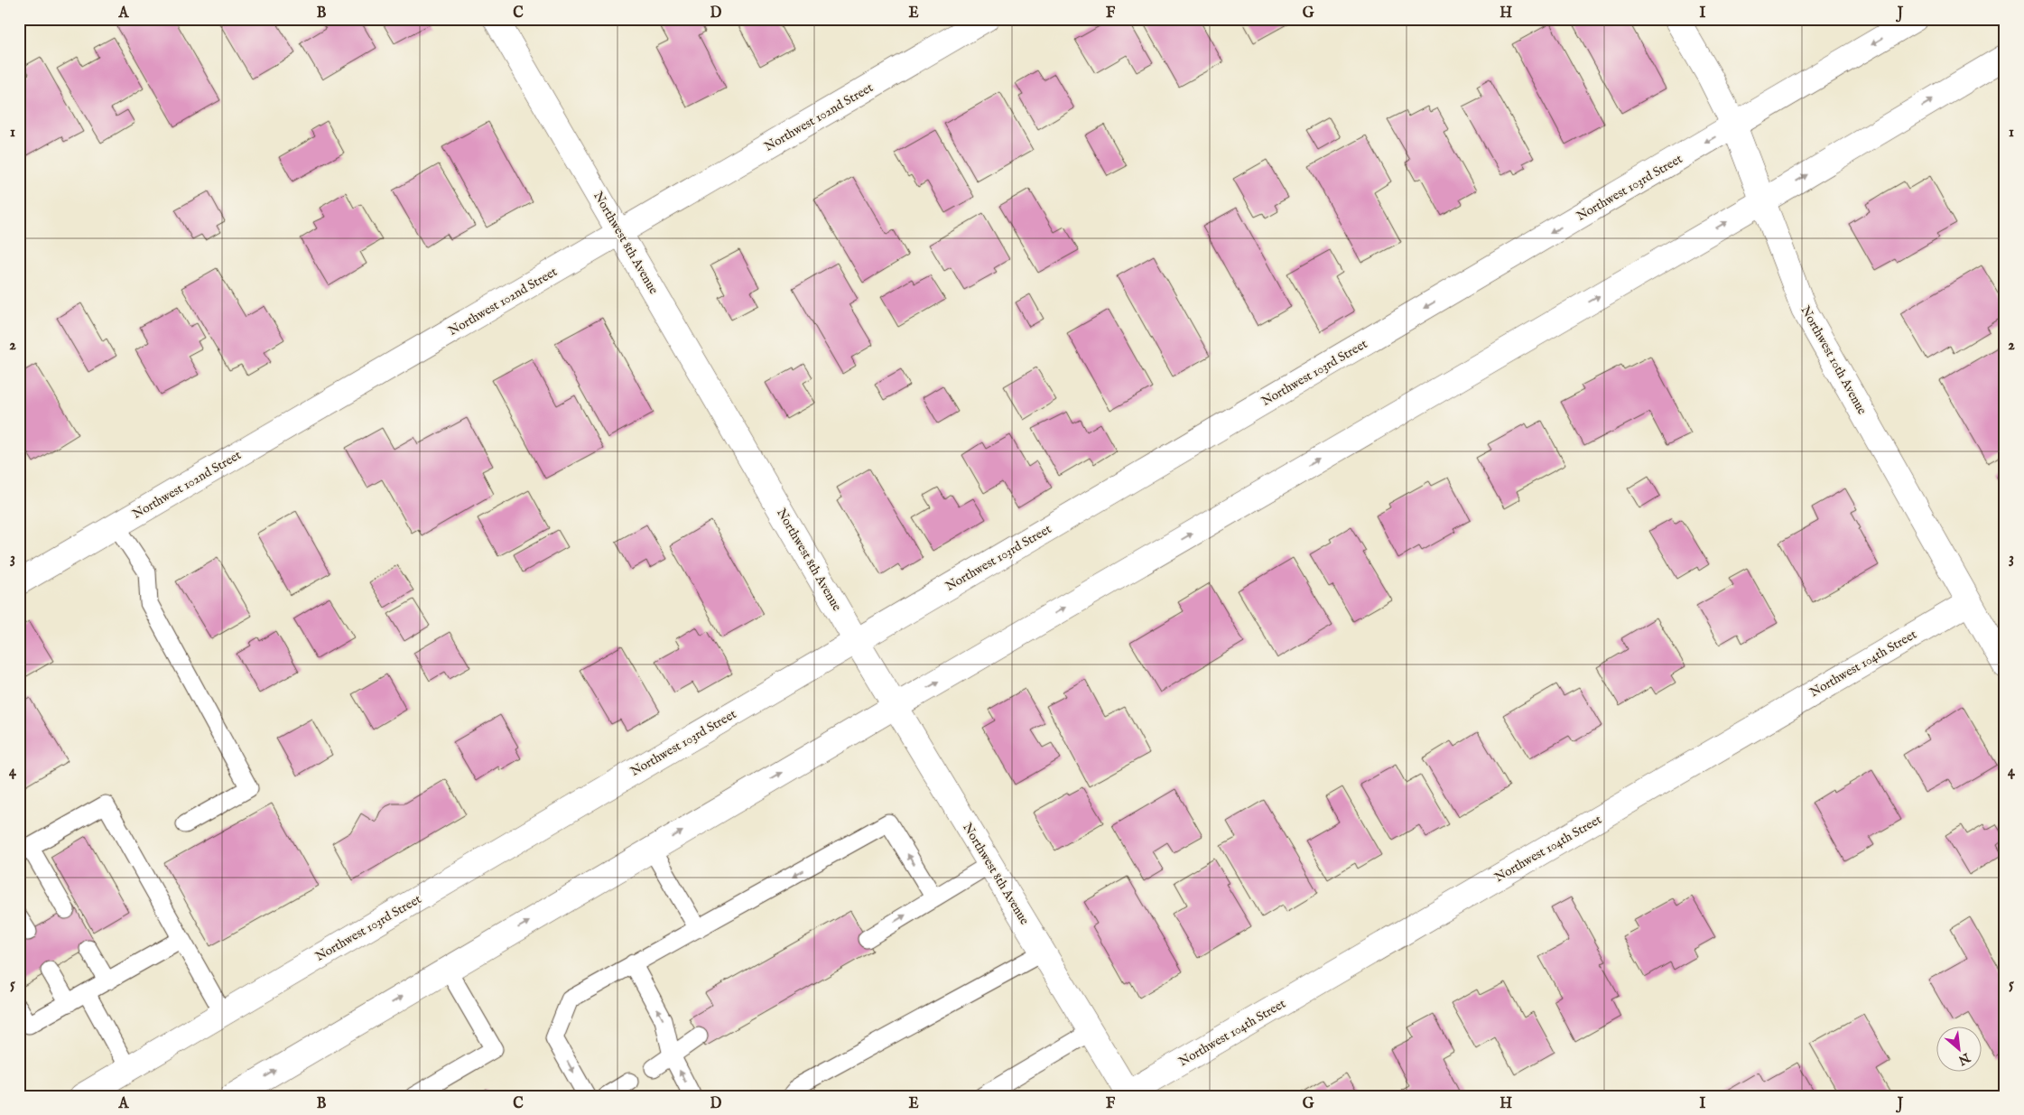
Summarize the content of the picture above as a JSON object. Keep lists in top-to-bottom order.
{
  "streets": {
    "main road": [
      "Northwest 102nd Street",
      "Northwest 103rd Street",
      "Northwest 8th Avenue",
      "Northwest 10th Avenue",
      "Northwest 104th Street"
    ]
  },
  "crossings": [
    ["Northwest 102nd Street", "Northwest 8th Avenue"],
    ["Northwest 103rd Street", "Northwest 8th Avenue"],
    ["Northwest 103rd Street", "Northwest 10th Avenue"],
    ["Northwest 8th Avenue", "Northwest 104th Street"],
    ["Northwest 10th Avenue", "Northwest 104th Street"]
  ],
  "north": "bottom right",
  "grid": {
    "columns": [
      "A",
      "B",
      "C",
      "D",
      "E",
      "F",
      "G",
      "H",
      "I",
      "J"
    ],
    "rows": [
      "1",
      "2",
      "3",
      "4",
      "5"
    ]
  }
}
